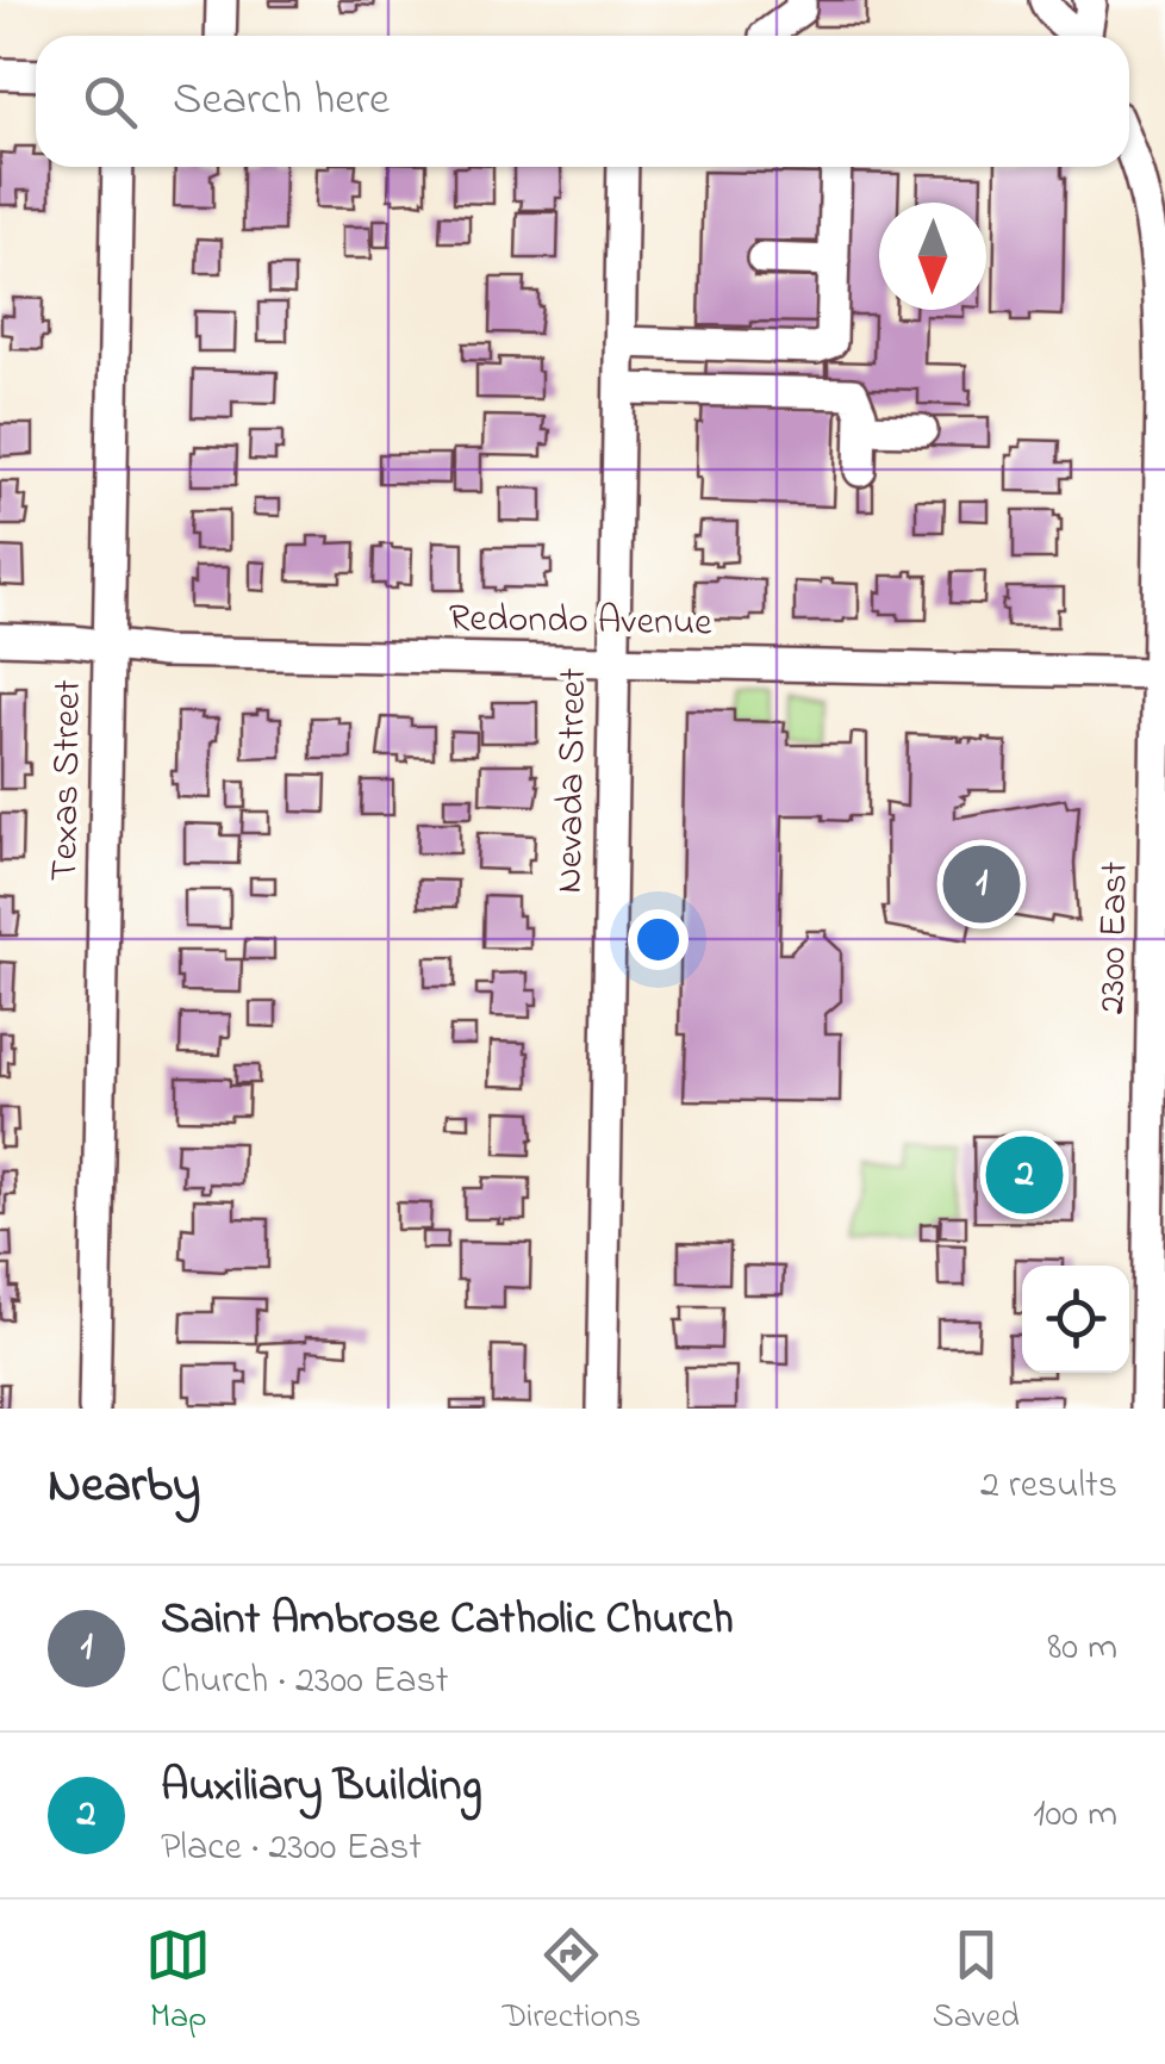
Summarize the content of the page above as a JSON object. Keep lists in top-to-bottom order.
{
  "streets": {
    "street": [
      "Redondo Avenue",
      "Texas Street",
      "Nevada Street",
      "2300 East"
    ]
  },
  "crossings": [
    ["Redondo Avenue", "Texas Street"],
    ["Redondo Avenue", "Nevada Street"],
    ["Redondo Avenue", "2300 East"]
  ],
  "north": "bottom",
  "page": {
    "search": "Search here",
    "pins": ["1", "2"],
    "heading": ["Nearby", "2 results"],
    "list": [
      {
        "mark": "1",
        "name": "Saint Ambrose Catholic Church",
        "note": "Church · 2300 East",
        "value": "80 m"
      },
      {
        "mark": "2",
        "name": "Auxiliary Building",
        "note": "Place · 2300 East",
        "value": "100 m"
      }
    ],
    "nav": ["Map", "Directions", "Saved"]
  }
}
